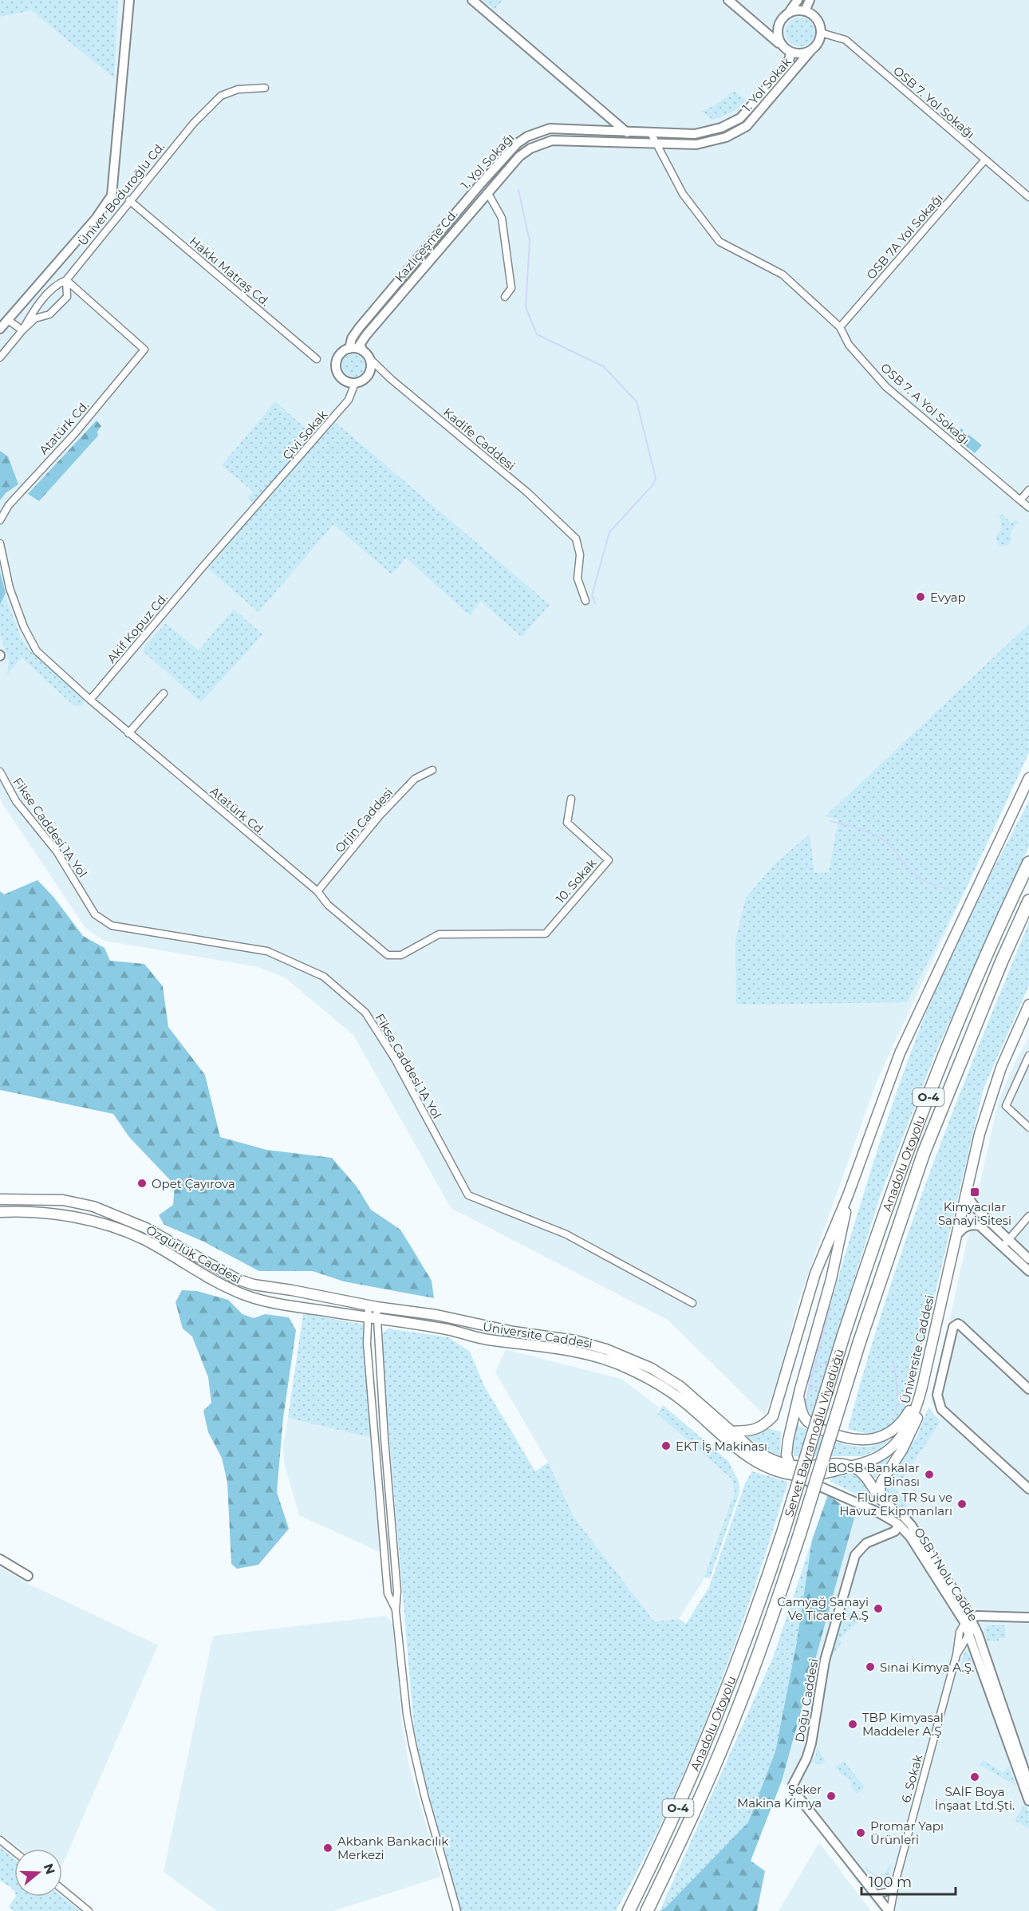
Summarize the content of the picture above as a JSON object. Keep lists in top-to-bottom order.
{
  "streets": {
    "highway": ["O-4", "Anadolu Otoyolu", "Servet Bayramoğlu Viyadüğü"],
    "main road": ["Özgürlük Caddesi", "Üniversite Caddesi", "OSB 1 Nolu Cadde"],
    "street": [
      "1. Yol Sokak",
      "OSB 7. Yol Sokağı",
      "1. Yol Sokağı",
      "Üniver Boduroğlu Cd.",
      "OSB 7A Yol Sokağı",
      "Kazlıçeşme Cd.",
      "Hakkı Matraş Cd.",
      "OSB 7. A Yol Sokağı",
      "Atatürk Cd.",
      "Çivi Sokak",
      "Kadife Caddesi",
      "Akif Kopuz Cd.",
      "Orjin Caddesi",
      "Fikse Caddesi 1A Yol",
      "10. Sokak",
      "Doğu Caddesi",
      "6. Sokak"
    ]
  },
  "crossings": [
    ["1. Yol Sokak", "OSB 7. Yol Sokağı"],
    ["1. Yol Sokak", "1. Yol Sokağı"],
    ["1. Yol Sokak", "Kazlıçeşme Cd."],
    ["1. Yol Sokak", "OSB 7. A Yol Sokağı"],
    ["OSB 7. Yol Sokağı", "1. Yol Sokağı"],
    ["OSB 7. Yol Sokağı", "OSB 7A Yol Sokağı"],
    ["1. Yol Sokağı", "Kazlıçeşme Cd."],
    ["1. Yol Sokağı", "OSB 7. A Yol Sokağı"],
    ["1. Yol Sokağı", "Çivi Sokak"],
    ["1. Yol Sokağı", "Kadife Caddesi"],
    ["Üniver Boduroğlu Cd.", "Hakkı Matraş Cd."],
    ["Üniver Boduroğlu Cd.", "Atatürk Cd."],
    ["OSB 7A Yol Sokağı", "OSB 7. A Yol Sokağı"],
    ["Kazlıçeşme Cd.", "OSB 7. A Yol Sokağı"],
    ["Kazlıçeşme Cd.", "Çivi Sokak"],
    ["Kazlıçeşme Cd.", "Kadife Caddesi"],
    ["Atatürk Cd.", "Akif Kopuz Cd."],
    ["Atatürk Cd.", "Orjin Caddesi"],
    ["Atatürk Cd.", "10. Sokak"],
    ["Çivi Sokak", "Kadife Caddesi"],
    ["Çivi Sokak", "Akif Kopuz Cd."],
    ["Anadolu Otoyolu", "Servet Bayramoğlu Viyadüğü"],
    ["Özgürlük Caddesi", "Üniversite Caddesi"],
    ["Üniversite Caddesi", "OSB 1 Nolu Cadde"],
    ["OSB 1 Nolu Cadde", "Doğu Caddesi"],
    ["OSB 1 Nolu Cadde", "6. Sokak"],
    ["Doğu Caddesi", "6. Sokak"]
  ],
  "places": {
    "other": [
      "Evyap",
      "Opet Çayırova",
      "EKT İş Makinası",
      "BOSB Bankalar Binası",
      "Fluidra TR Su ve Havuz Ekipmanları",
      "Camyağ Sanayi Ve Ticaret A.Ş",
      "Sınai Kimya A.Ş.",
      "TBP Kimyasal Maddeler A.Ş",
      "SAİF Boya İnşaat Ltd.Şti.",
      "Şeker Makina Kimya",
      "Promar Yapı Ürünleri",
      "Akbank Bankacılık Merkezi"
    ],
    "transit": ["Kimyacılar Sanayi Sitesi"]
  },
  "scale_bar": "100 m",
  "north": "right"
}
